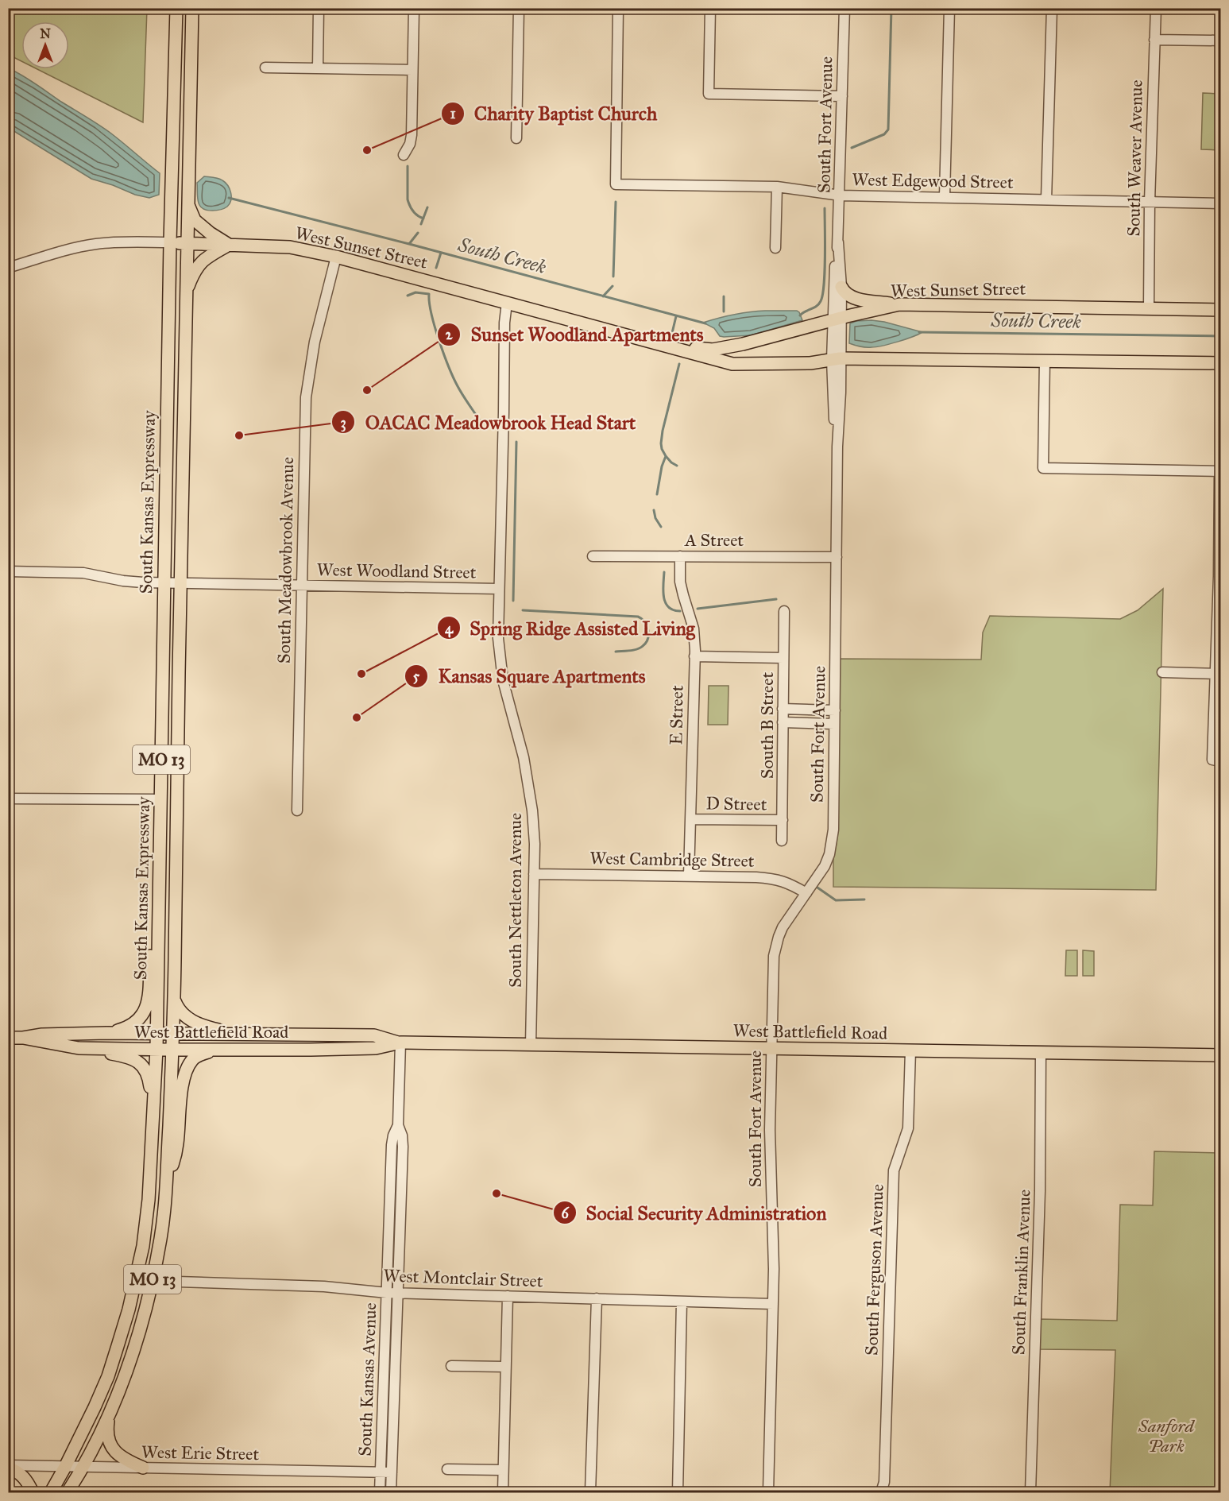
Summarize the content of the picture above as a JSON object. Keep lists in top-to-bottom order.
{
  "streets": {
    "main road": [
      "West Sunset Street",
      "South Kansas Expressway",
      "MO 13",
      "West Battlefield Road"
    ],
    "street": [
      "South Fort Avenue",
      "South Weaver Avenue",
      "West Edgewood Street",
      "A Street",
      "South Meadowbrook Avenue",
      "West Woodland Street",
      "E Street",
      "South B Street",
      "D Street",
      "West Cambridge Street",
      "South Nettleton Avenue",
      "South Ferguson Avenue",
      "South Franklin Avenue",
      "West Montclair Street",
      "South Kansas Avenue",
      "West Erie Street"
    ]
  },
  "crossings": [
    ["South Fort Avenue", "West Edgewood Street"],
    ["South Fort Avenue", "West Sunset Street"],
    ["South Fort Avenue", "A Street"],
    ["South Fort Avenue", "West Cambridge Street"],
    ["South Fort Avenue", "West Battlefield Road"],
    ["South Fort Avenue", "West Montclair Street"],
    ["South Weaver Avenue", "West Edgewood Street"],
    ["South Weaver Avenue", "West Sunset Street"],
    ["West Sunset Street", "South Kansas Expressway"],
    ["West Sunset Street", "South Meadowbrook Avenue"],
    ["West Sunset Street", "South Nettleton Avenue"],
    ["South Kansas Expressway", "West Woodland Street"],
    ["South Kansas Expressway", "West Battlefield Road"],
    ["South Kansas Expressway", "West Montclair Street"],
    ["South Kansas Expressway", "West Erie Street"],
    ["A Street", "E Street"],
    ["South Meadowbrook Avenue", "West Woodland Street"],
    ["West Woodland Street", "South Nettleton Avenue"],
    ["E Street", "D Street"],
    ["E Street", "West Cambridge Street"],
    ["South B Street", "D Street"],
    ["West Cambridge Street", "South Nettleton Avenue"],
    ["South Nettleton Avenue", "West Battlefield Road"],
    ["West Battlefield Road", "South Ferguson Avenue"],
    ["West Battlefield Road", "South Franklin Avenue"],
    ["West Battlefield Road", "South Kansas Avenue"],
    ["West Montclair Street", "South Kansas Avenue"],
    ["South Kansas Avenue", "West Erie Street"]
  ],
  "water": ["South Creek"],
  "parks": ["Sanford Park"],
  "places": [
    "Charity Baptist Church",
    "Sunset Woodland Apartments",
    "OACAC Meadowbrook Head Start",
    "Spring Ridge Assisted Living",
    "Kansas Square Apartments",
    "Social Security Administration"
  ],
  "north": "top"
}
